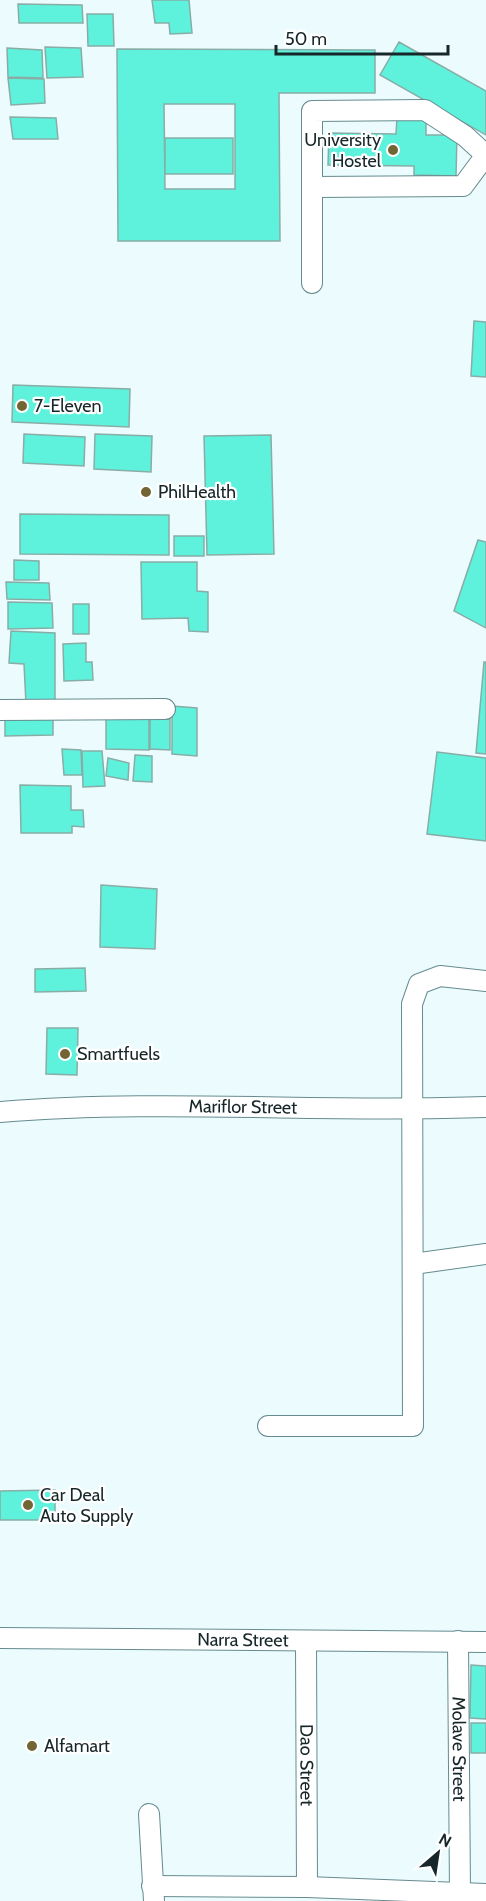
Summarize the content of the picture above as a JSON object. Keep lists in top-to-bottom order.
{
  "streets": {
    "street": [
      "Mariflor Street",
      "Narra Street",
      "Molave Street",
      "Dao Street"
    ]
  },
  "crossings": [
    ["Narra Street", "Molave Street"],
    ["Narra Street", "Dao Street"]
  ],
  "places": [
    "University Hostel",
    "7-Eleven",
    "PhilHealth",
    "Smartfuels",
    "Car Deal Auto Supply",
    "Alfamart"
  ],
  "scale_bar": "50 m",
  "north": "top right"
}
